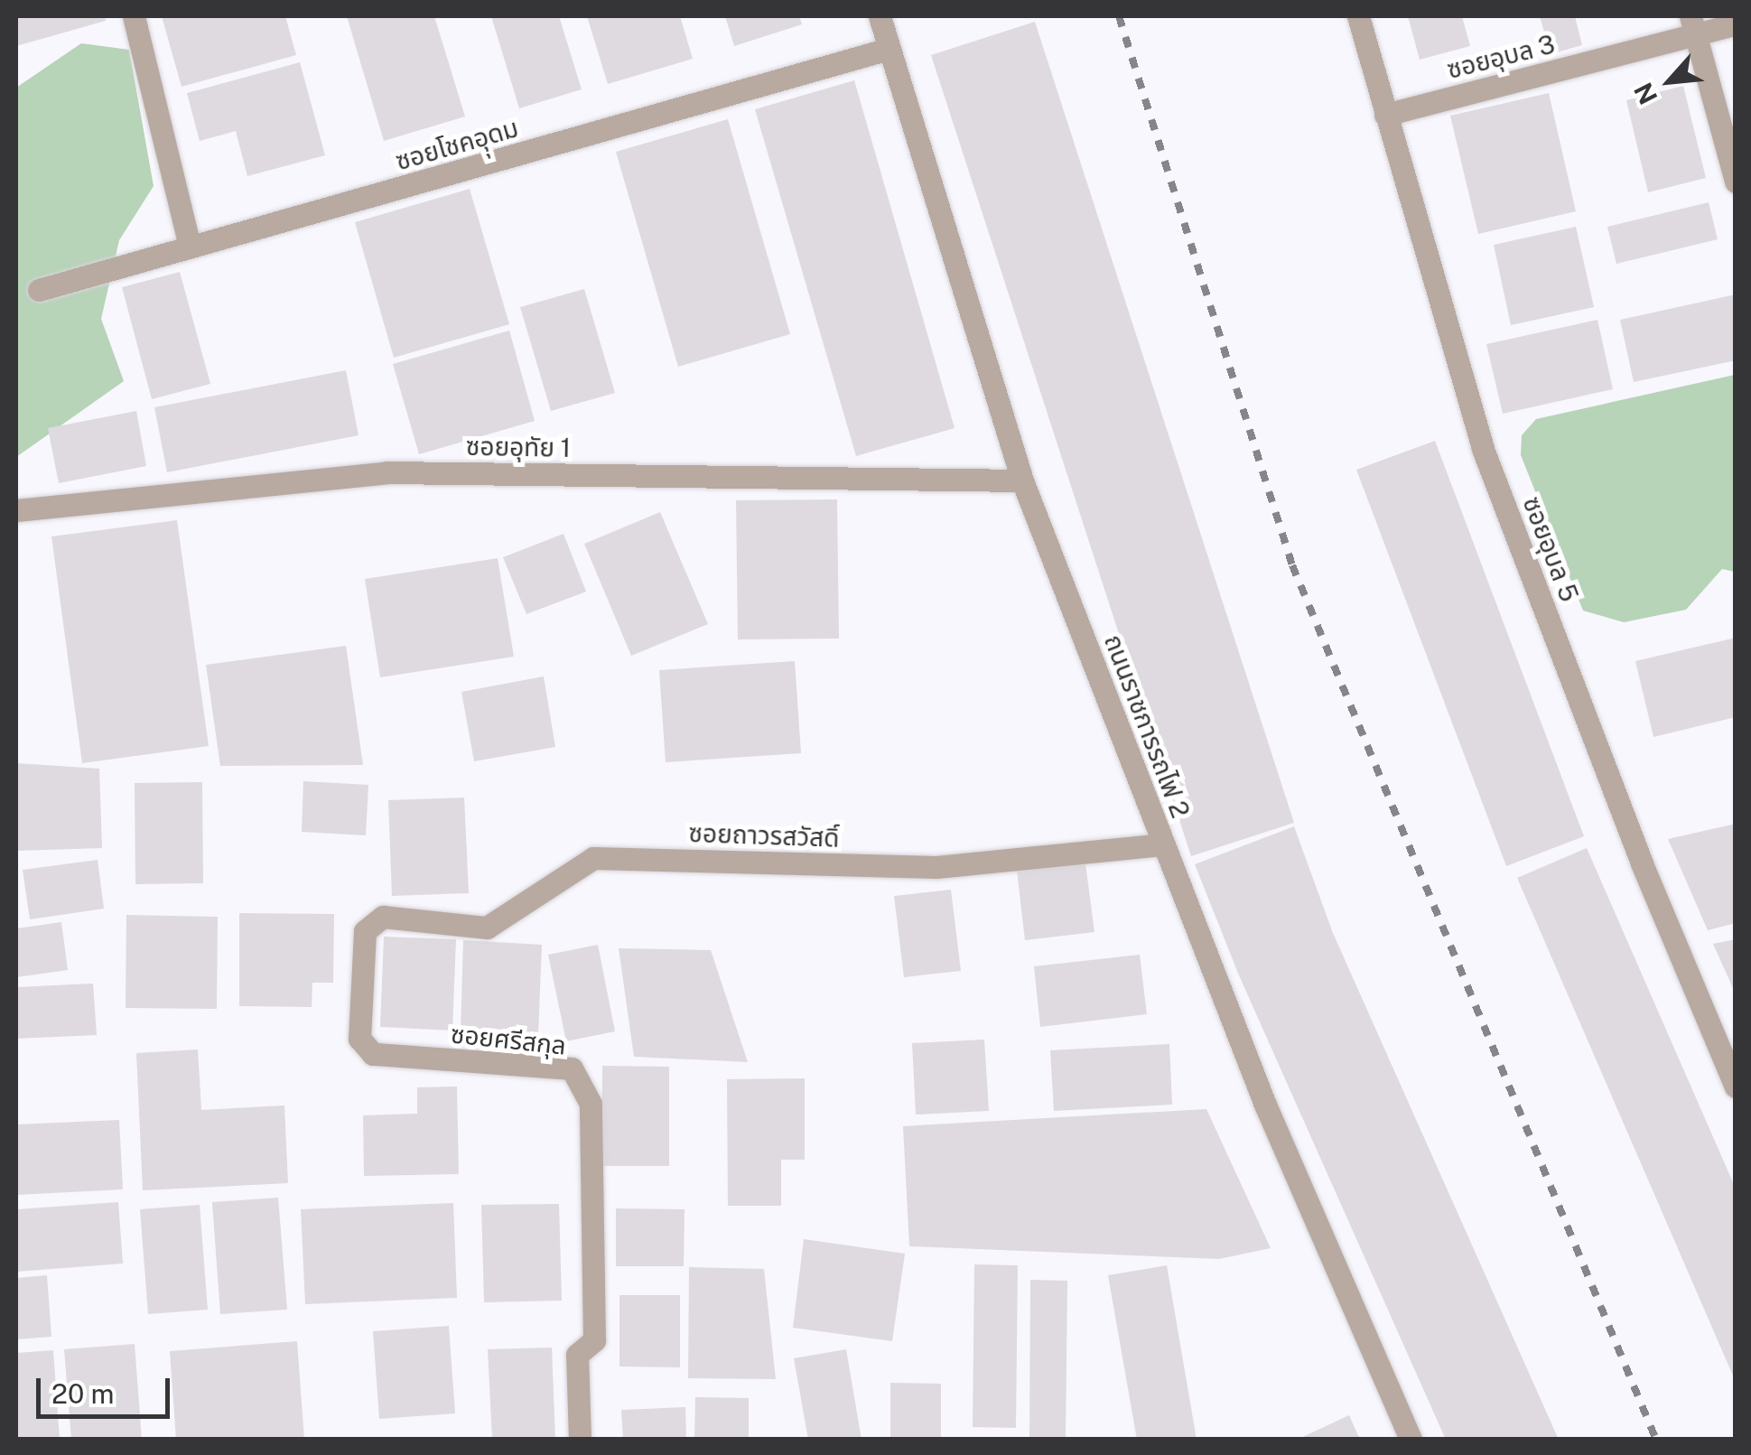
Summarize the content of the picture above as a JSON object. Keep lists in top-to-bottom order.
{
  "streets": {
    "street": [
      "ซอยอุบล 3",
      "ซอยโชคอุุดม",
      "ซอยอุทัย 1",
      "ซอยอุบล 5",
      "ถนนราชการรถไฟ 2",
      "ซอยถาวรสวัสดิ์",
      "ซอยศรีสกุล"
    ]
  },
  "crossings": [
    ["ซอยอุบล 3", "ซอยอุบล 5"],
    ["ซอยโชคอุุดม", "ถนนราชการรถไฟ 2"],
    ["ซอยอุทัย 1", "ถนนราชการรถไฟ 2"],
    ["ถนนราชการรถไฟ 2", "ซอยถาวรสวัสดิ์"],
    ["ซอยถาวรสวัสดิ์", "ซอยศรีสกุล"]
  ],
  "scale_bar": "20 m",
  "north": "bottom left"
}
